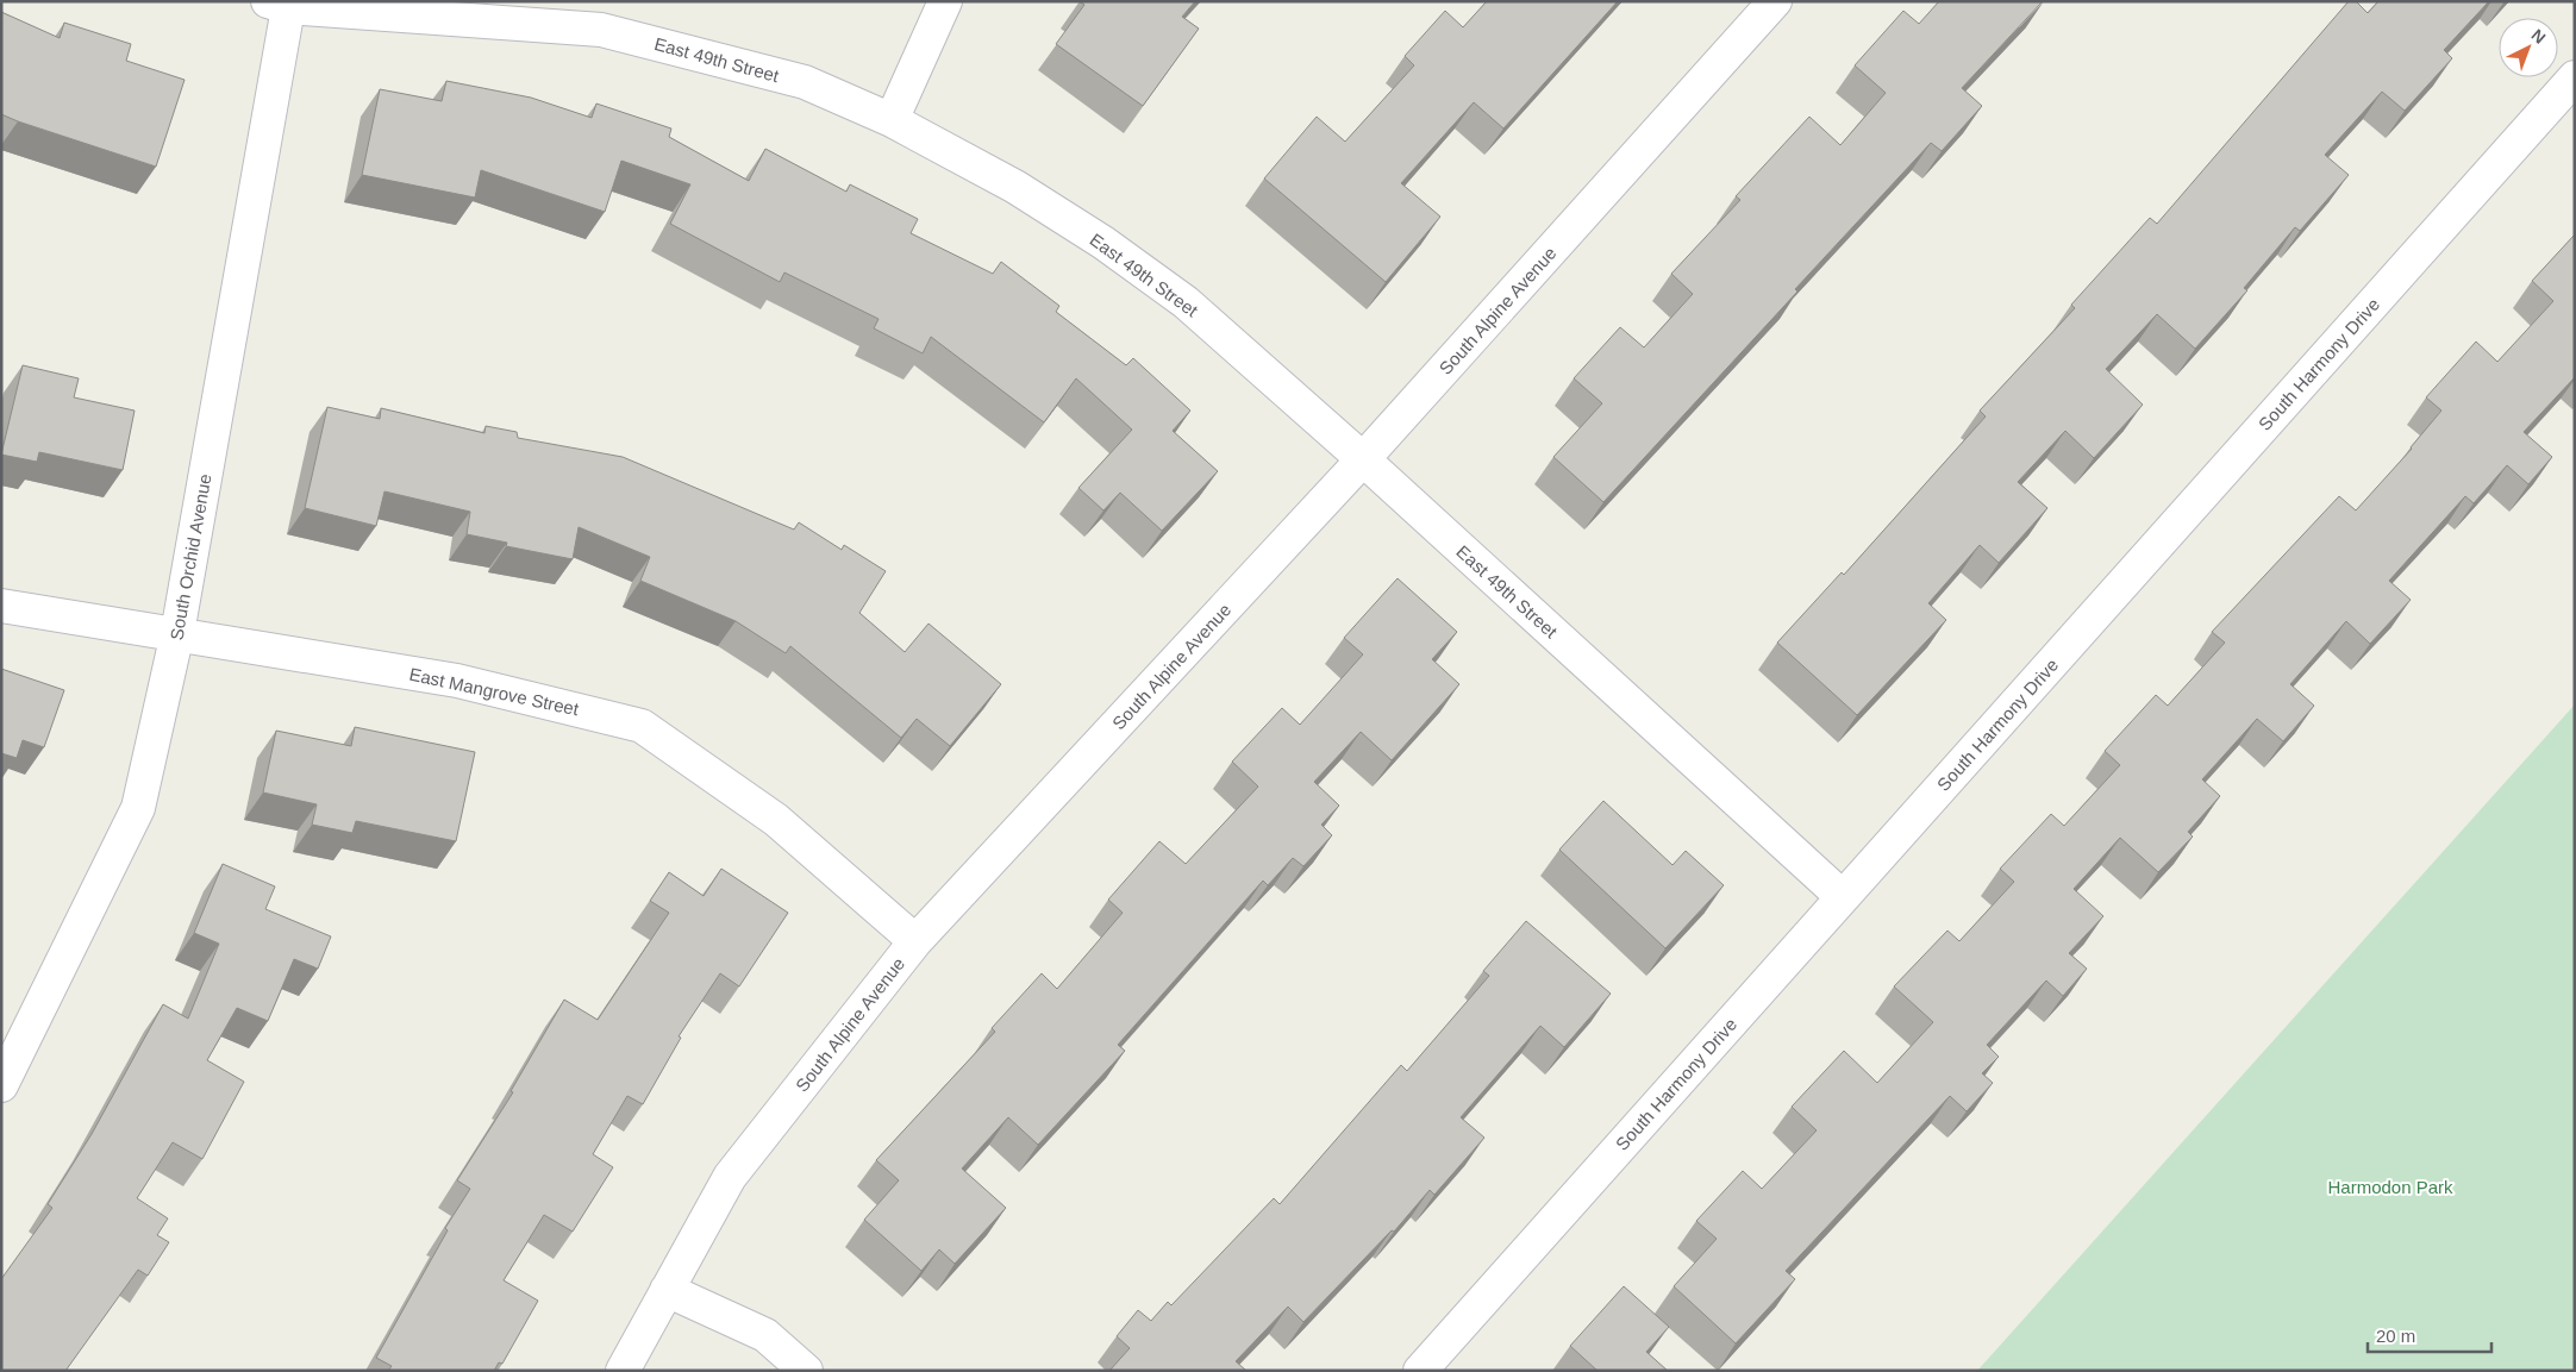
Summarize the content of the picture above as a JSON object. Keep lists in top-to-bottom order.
{
  "streets": {
    "street": [
      "East 49th Street",
      "South Alpine Avenue",
      "South Harmony Drive",
      "South Orchid Avenue",
      "East Mangrove Street"
    ]
  },
  "crossings": [
    ["East 49th Street", "South Alpine Avenue"],
    ["East 49th Street", "South Harmony Drive"],
    ["East 49th Street", "South Orchid Avenue"],
    ["South Alpine Avenue", "East Mangrove Street"],
    ["South Orchid Avenue", "East Mangrove Street"]
  ],
  "parks": ["Harmodon Park"],
  "scale_bar": "20 m",
  "north": "top right"
}
